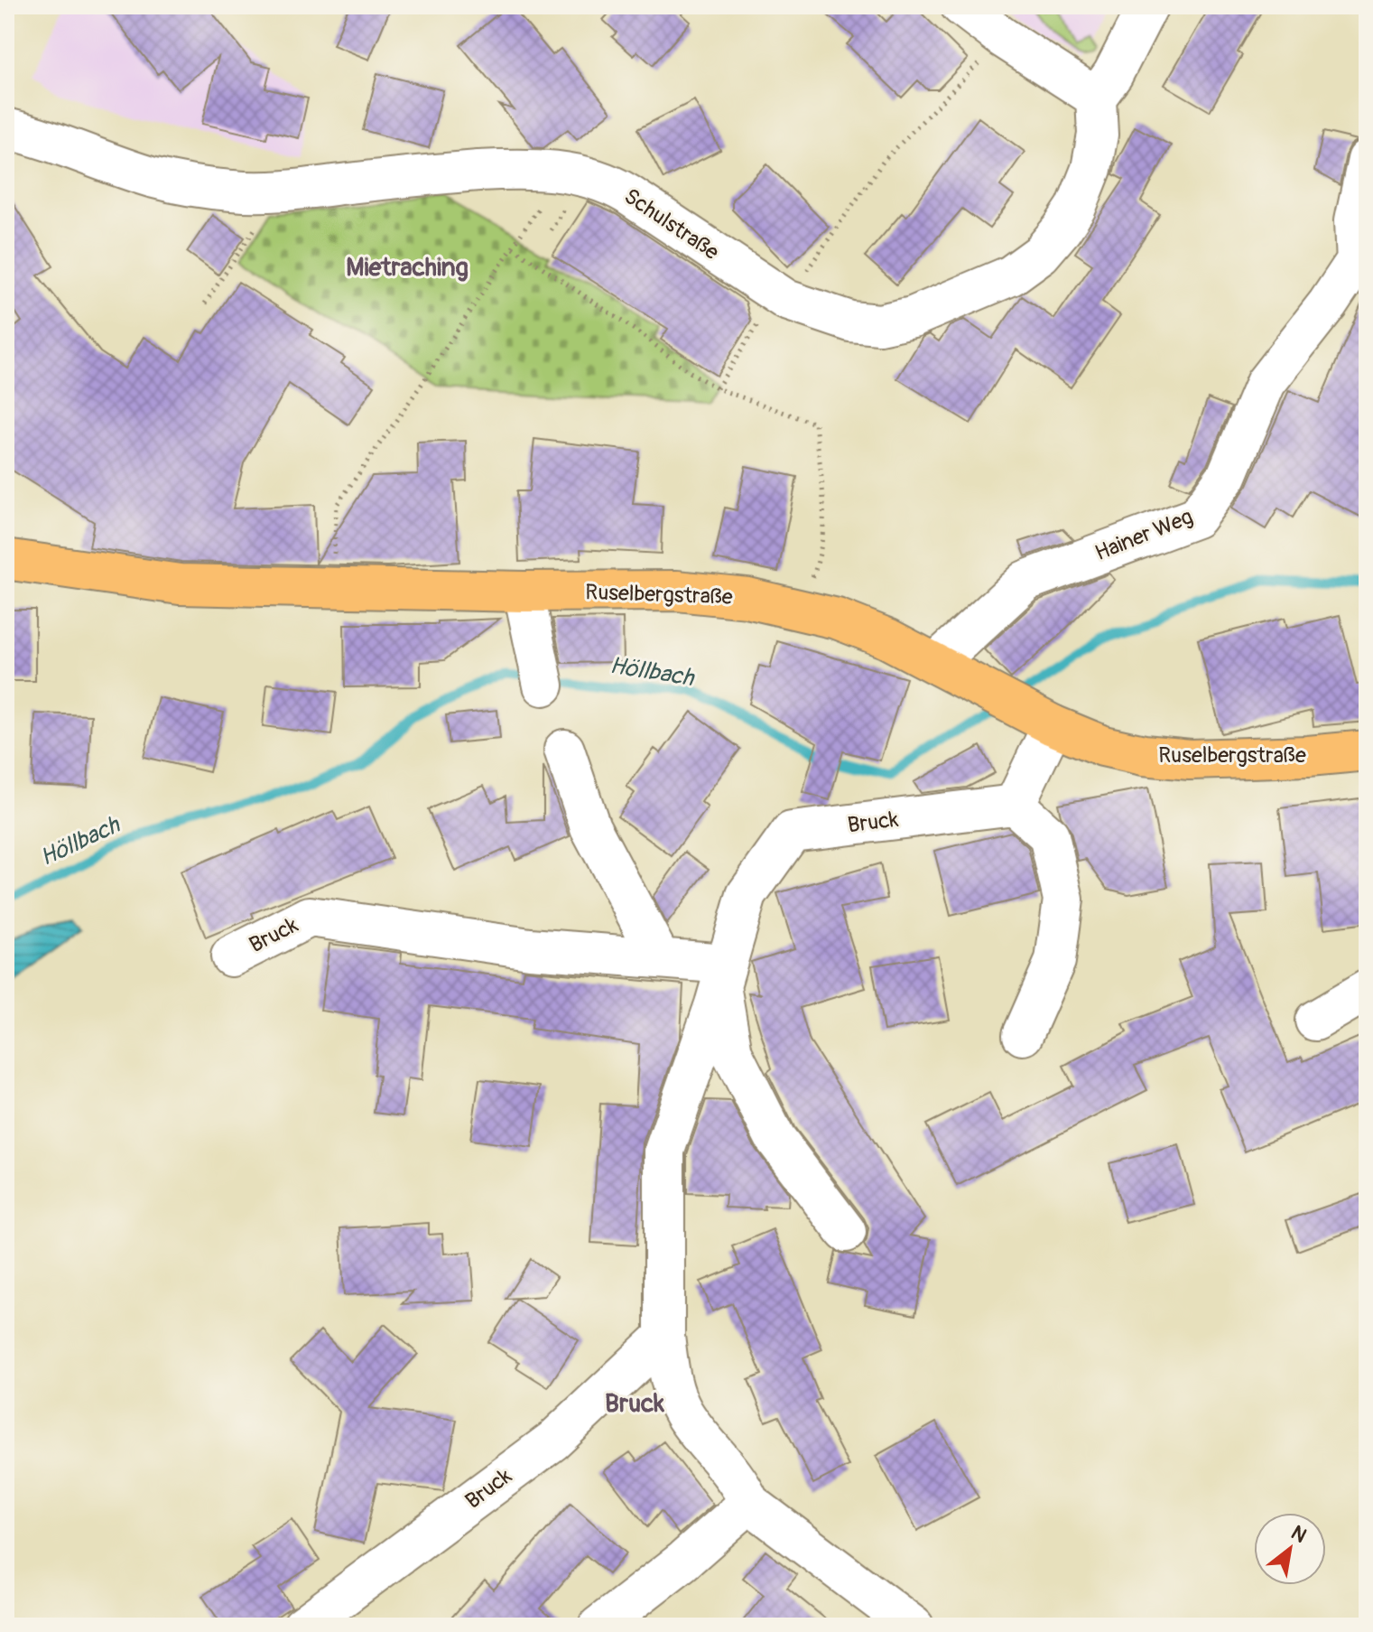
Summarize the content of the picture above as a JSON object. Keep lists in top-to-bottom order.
{
  "streets": {
    "main road": ["Ruselbergstraße"],
    "street": ["Schulstraße", "Hainer Weg", "Bruck"]
  },
  "crossings": [
    ["Hainer Weg", "Ruselbergstraße"]
  ],
  "districts": ["Mietraching", "Bruck"],
  "water": ["Höllbach"],
  "north": "top right"
}
